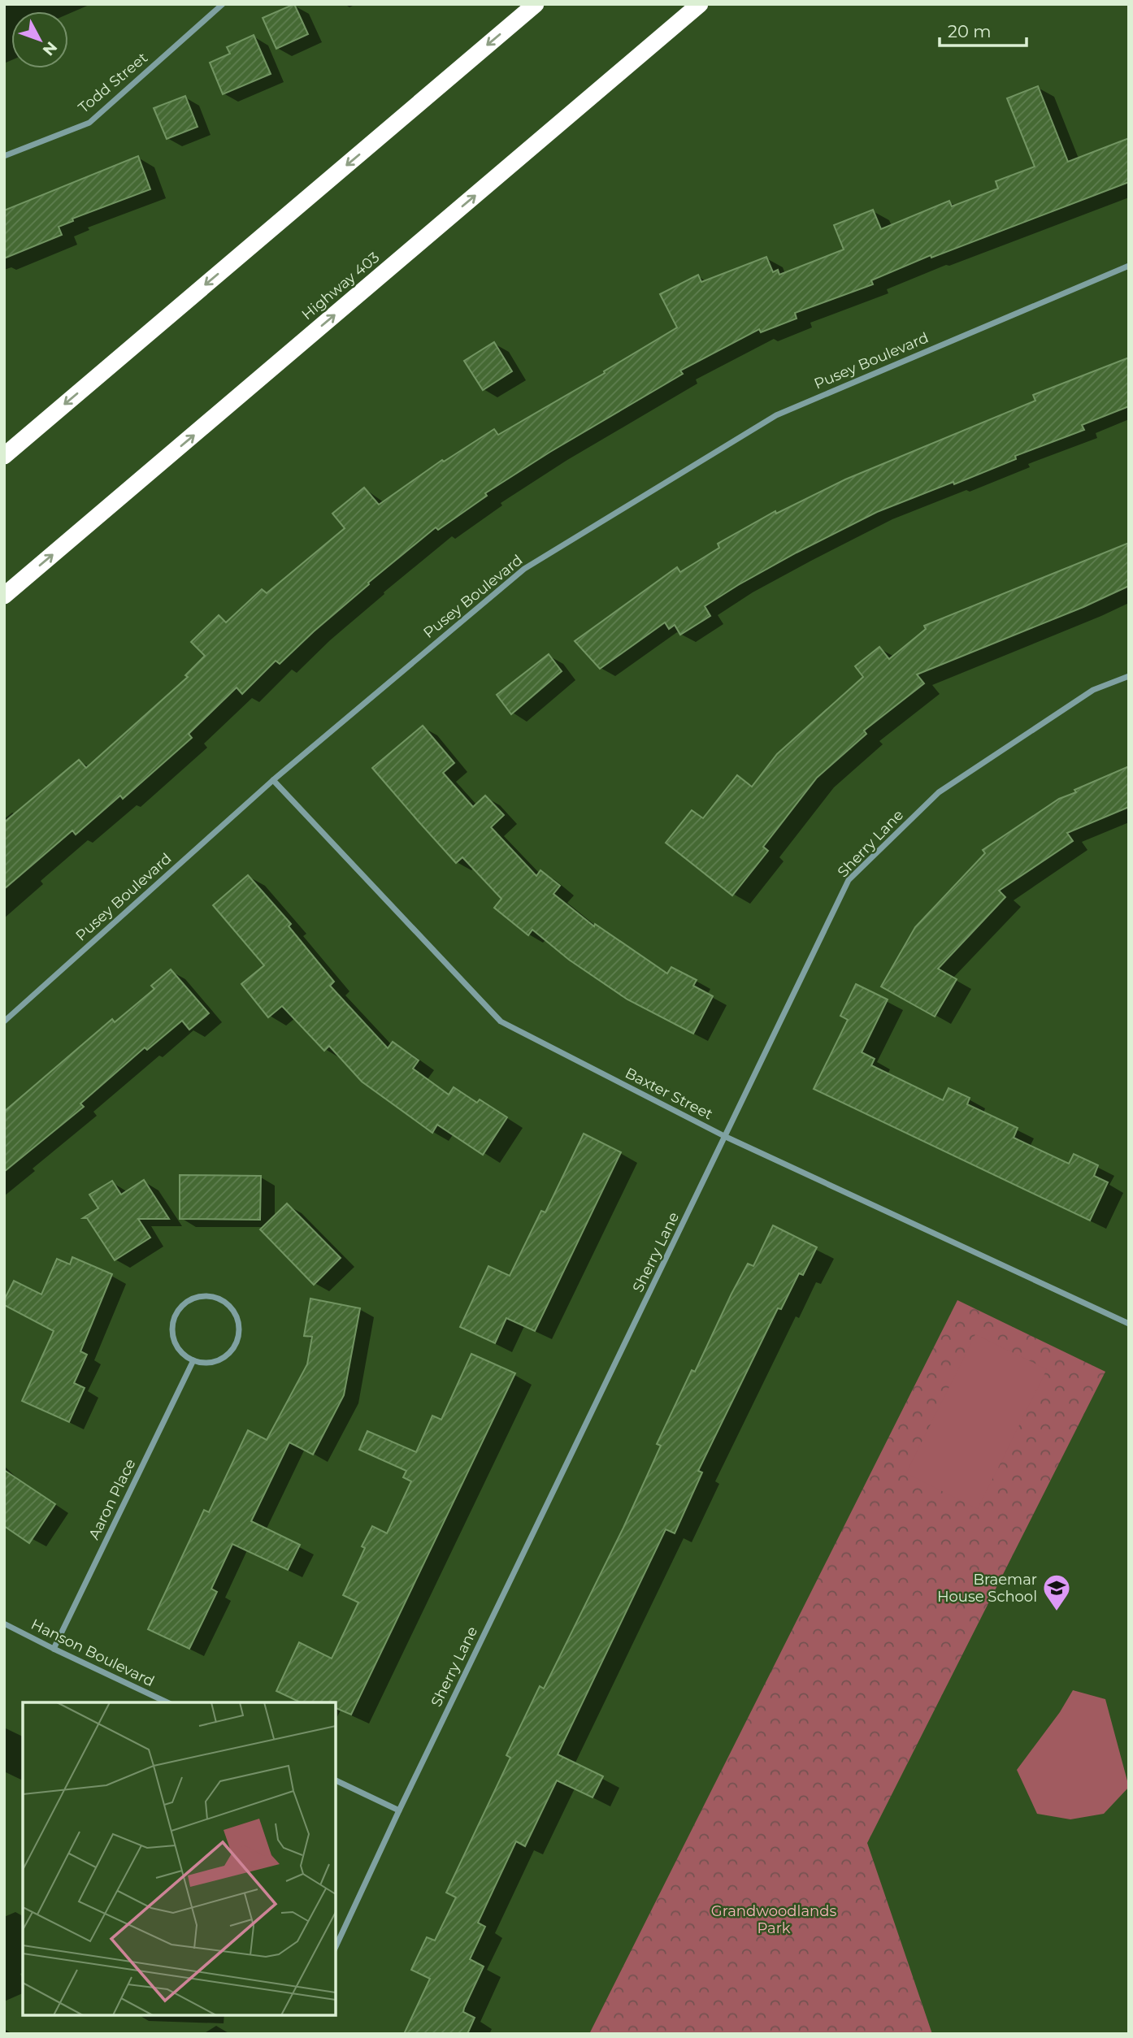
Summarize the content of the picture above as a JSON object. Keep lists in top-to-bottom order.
{
  "streets": {
    "highway": ["Highway 403"],
    "street": [
      "Todd Street",
      "Pusey Boulevard",
      "Sherry Lane",
      "Baxter Street",
      "Aaron Place",
      "Hanson Boulevard"
    ]
  },
  "crossings": [
    ["Pusey Boulevard", "Baxter Street"],
    ["Sherry Lane", "Baxter Street"],
    ["Aaron Place", "Hanson Boulevard"]
  ],
  "parks": ["Grandwoodlands Park"],
  "places": {
    "school or university": ["Braemar House School"]
  },
  "scale_bar": "20 m",
  "north": "bottom right"
}
